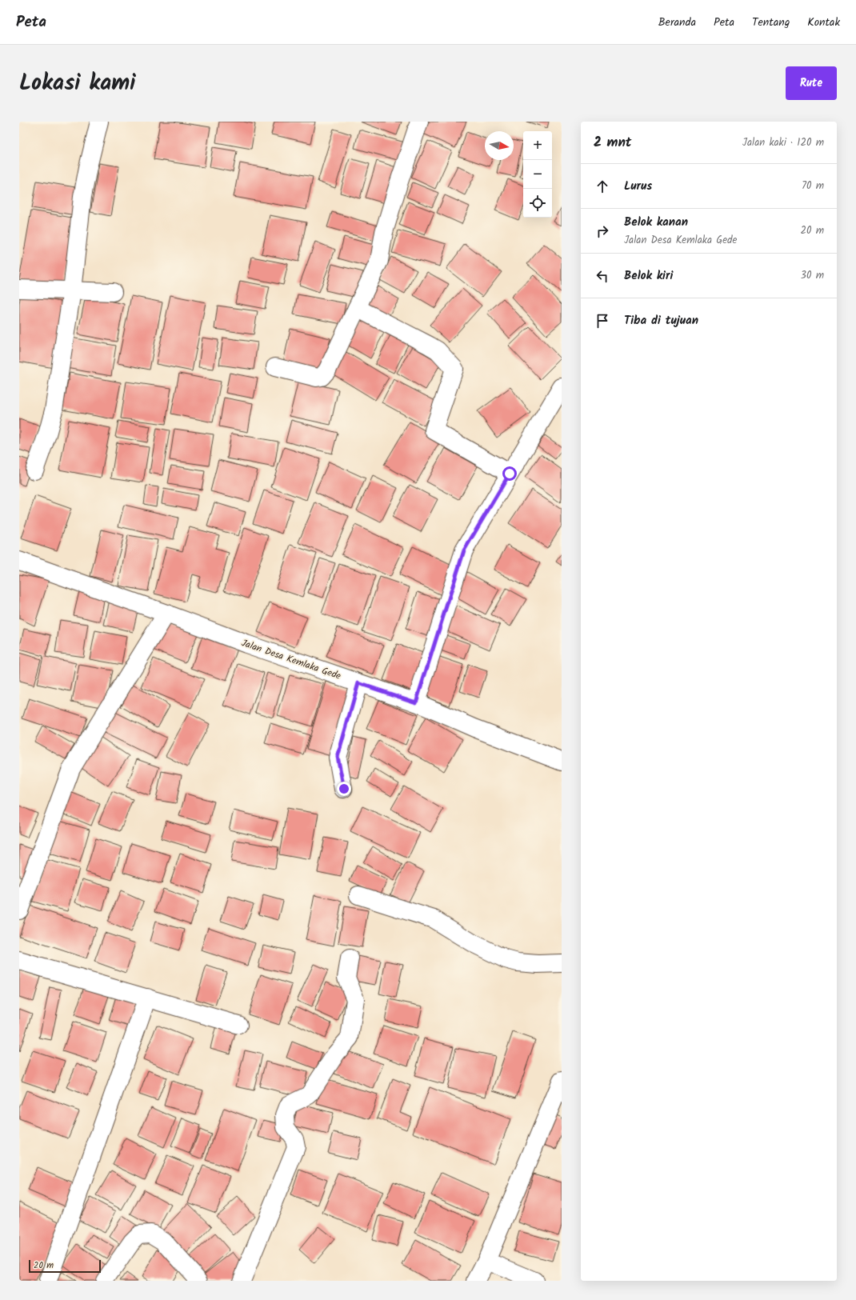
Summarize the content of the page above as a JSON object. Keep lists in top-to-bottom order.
{
  "streets": {
    "street": ["Jalan Desa Kemlaka Gede"]
  },
  "scale_bar": "20 m",
  "north": "right",
  "page": {
    "header": "Peta",
    "nav": [
      "Beranda",
      "Peta",
      "Tentang",
      "Kontak"
    ],
    "title": "Lokasi kami",
    "buttons": "Rute",
    "heading": ["2 mnt", "Jalan kaki · 120 m"],
    "map_buttons": ["+", "−"],
    "list": [
      ["Lurus", "70 m"],
      ["Belok kanan", "Jalan Desa Kemlaka Gede", "20 m"],
      ["Belok kiri", "30 m"],
      "Tiba di tujuan"
    ],
    "scale": "20 m"
  }
}
